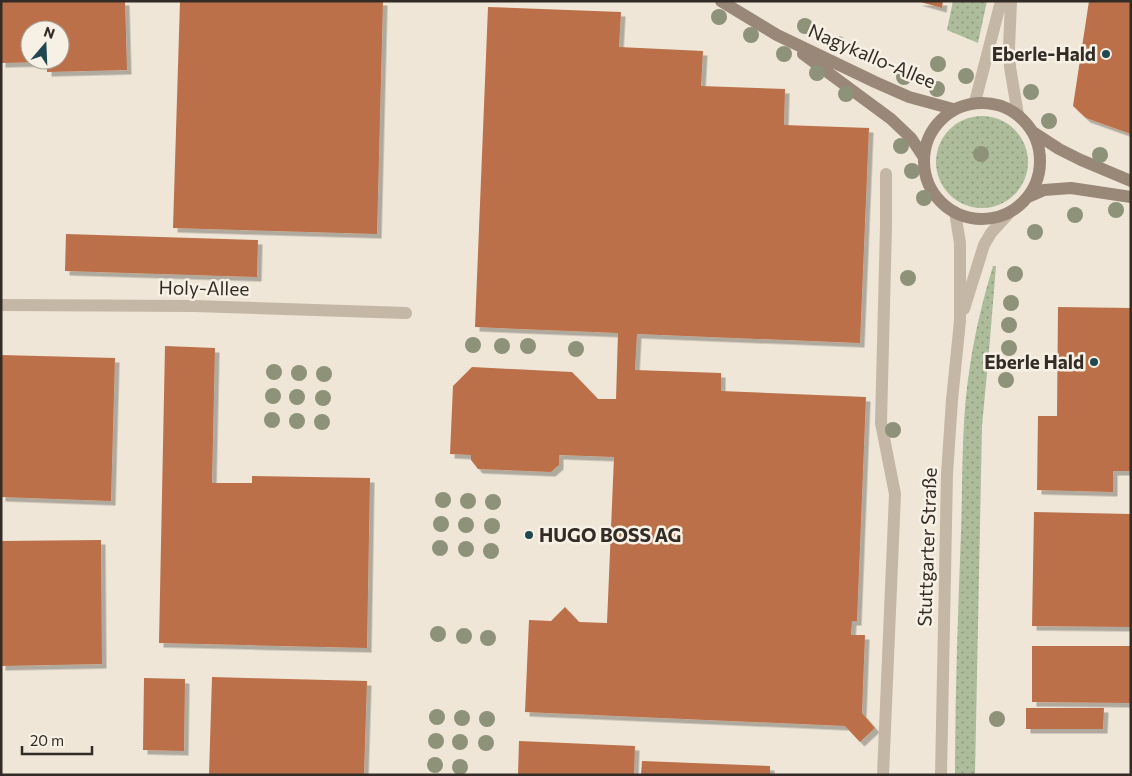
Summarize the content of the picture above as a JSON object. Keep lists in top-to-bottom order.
{
  "streets": {
    "main road": ["Nagykallo-Allee"],
    "street": ["Holy-Allee", "Stuttgarter Straße"]
  },
  "crossings": [
    ["Nagykallo-Allee", "Stuttgarter Straße"]
  ],
  "places": ["Eberle-Hald", "Eberle Hald", "HUGO BOSS AG"],
  "scale_bar": "20 m",
  "north": "top"
}
